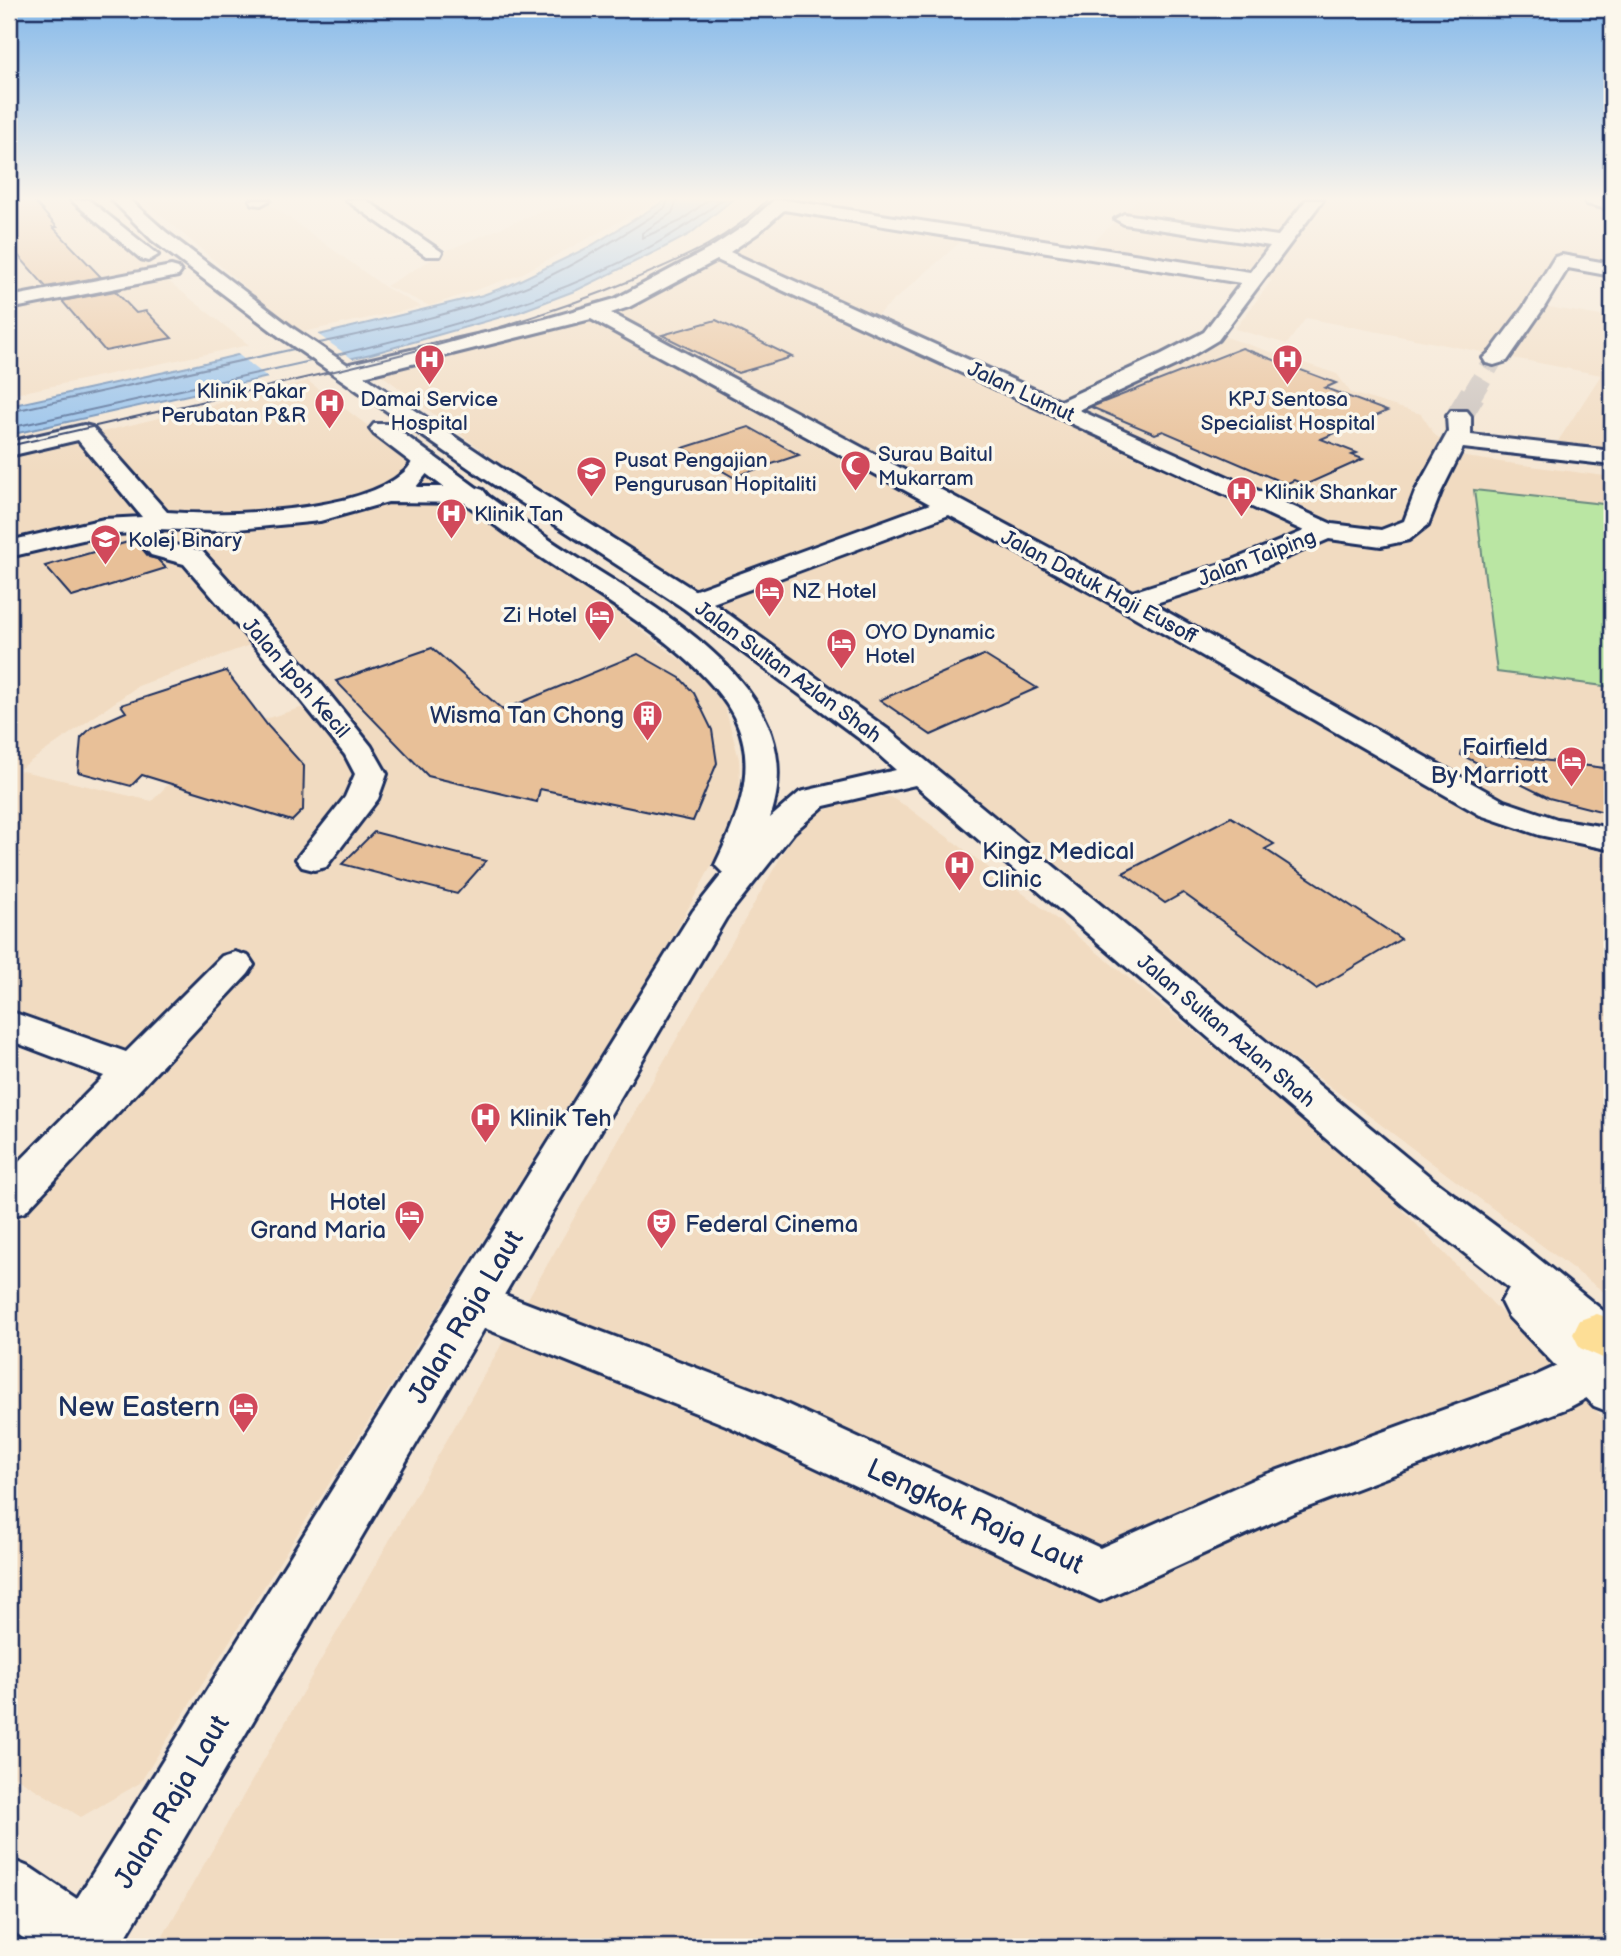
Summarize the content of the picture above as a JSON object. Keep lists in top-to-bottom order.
{
  "streets": {
    "street": [
      "Jalan Lumut",
      "Jalan Taiping",
      "Jalan Datuk Haji Eusoff",
      "Jalan Sultan Azlan Shah",
      "Jalan Ipoh Kecil",
      "Jalan Raja Laut",
      "Lengkok Raja Laut"
    ]
  },
  "crossings": [
    ["Jalan Lumut", "Jalan Taiping"],
    ["Jalan Taiping", "Jalan Datuk Haji Eusoff"],
    ["Jalan Sultan Azlan Shah", "Jalan Raja Laut"],
    ["Jalan Sultan Azlan Shah", "Lengkok Raja Laut"],
    ["Jalan Raja Laut", "Lengkok Raja Laut"]
  ],
  "places": {
    "hospital": [
      "Damai Service Hospital",
      "KPJ Sentosa Specialist Hospital",
      "Klinik Pakar Perubatan P&R",
      "Klinik Shankar",
      "Klinik Tan",
      "Kingz Medical Clinic",
      "Klinik Teh"
    ],
    "mosque": ["Surau Baitul Mukarram"],
    "school or university": ["Pusat Pengajian Pengurusan Hopitaliti", "Kolej Binary"],
    "hotel": [
      "NZ Hotel",
      "Zi Hotel",
      "OYO Dynamic Hotel",
      "Fairfield By Marriott",
      "Hotel Grand Maria",
      "New Eastern"
    ],
    "building": ["Wisma Tan Chong"],
    "theatre": ["Federal Cinema"]
  }
}
